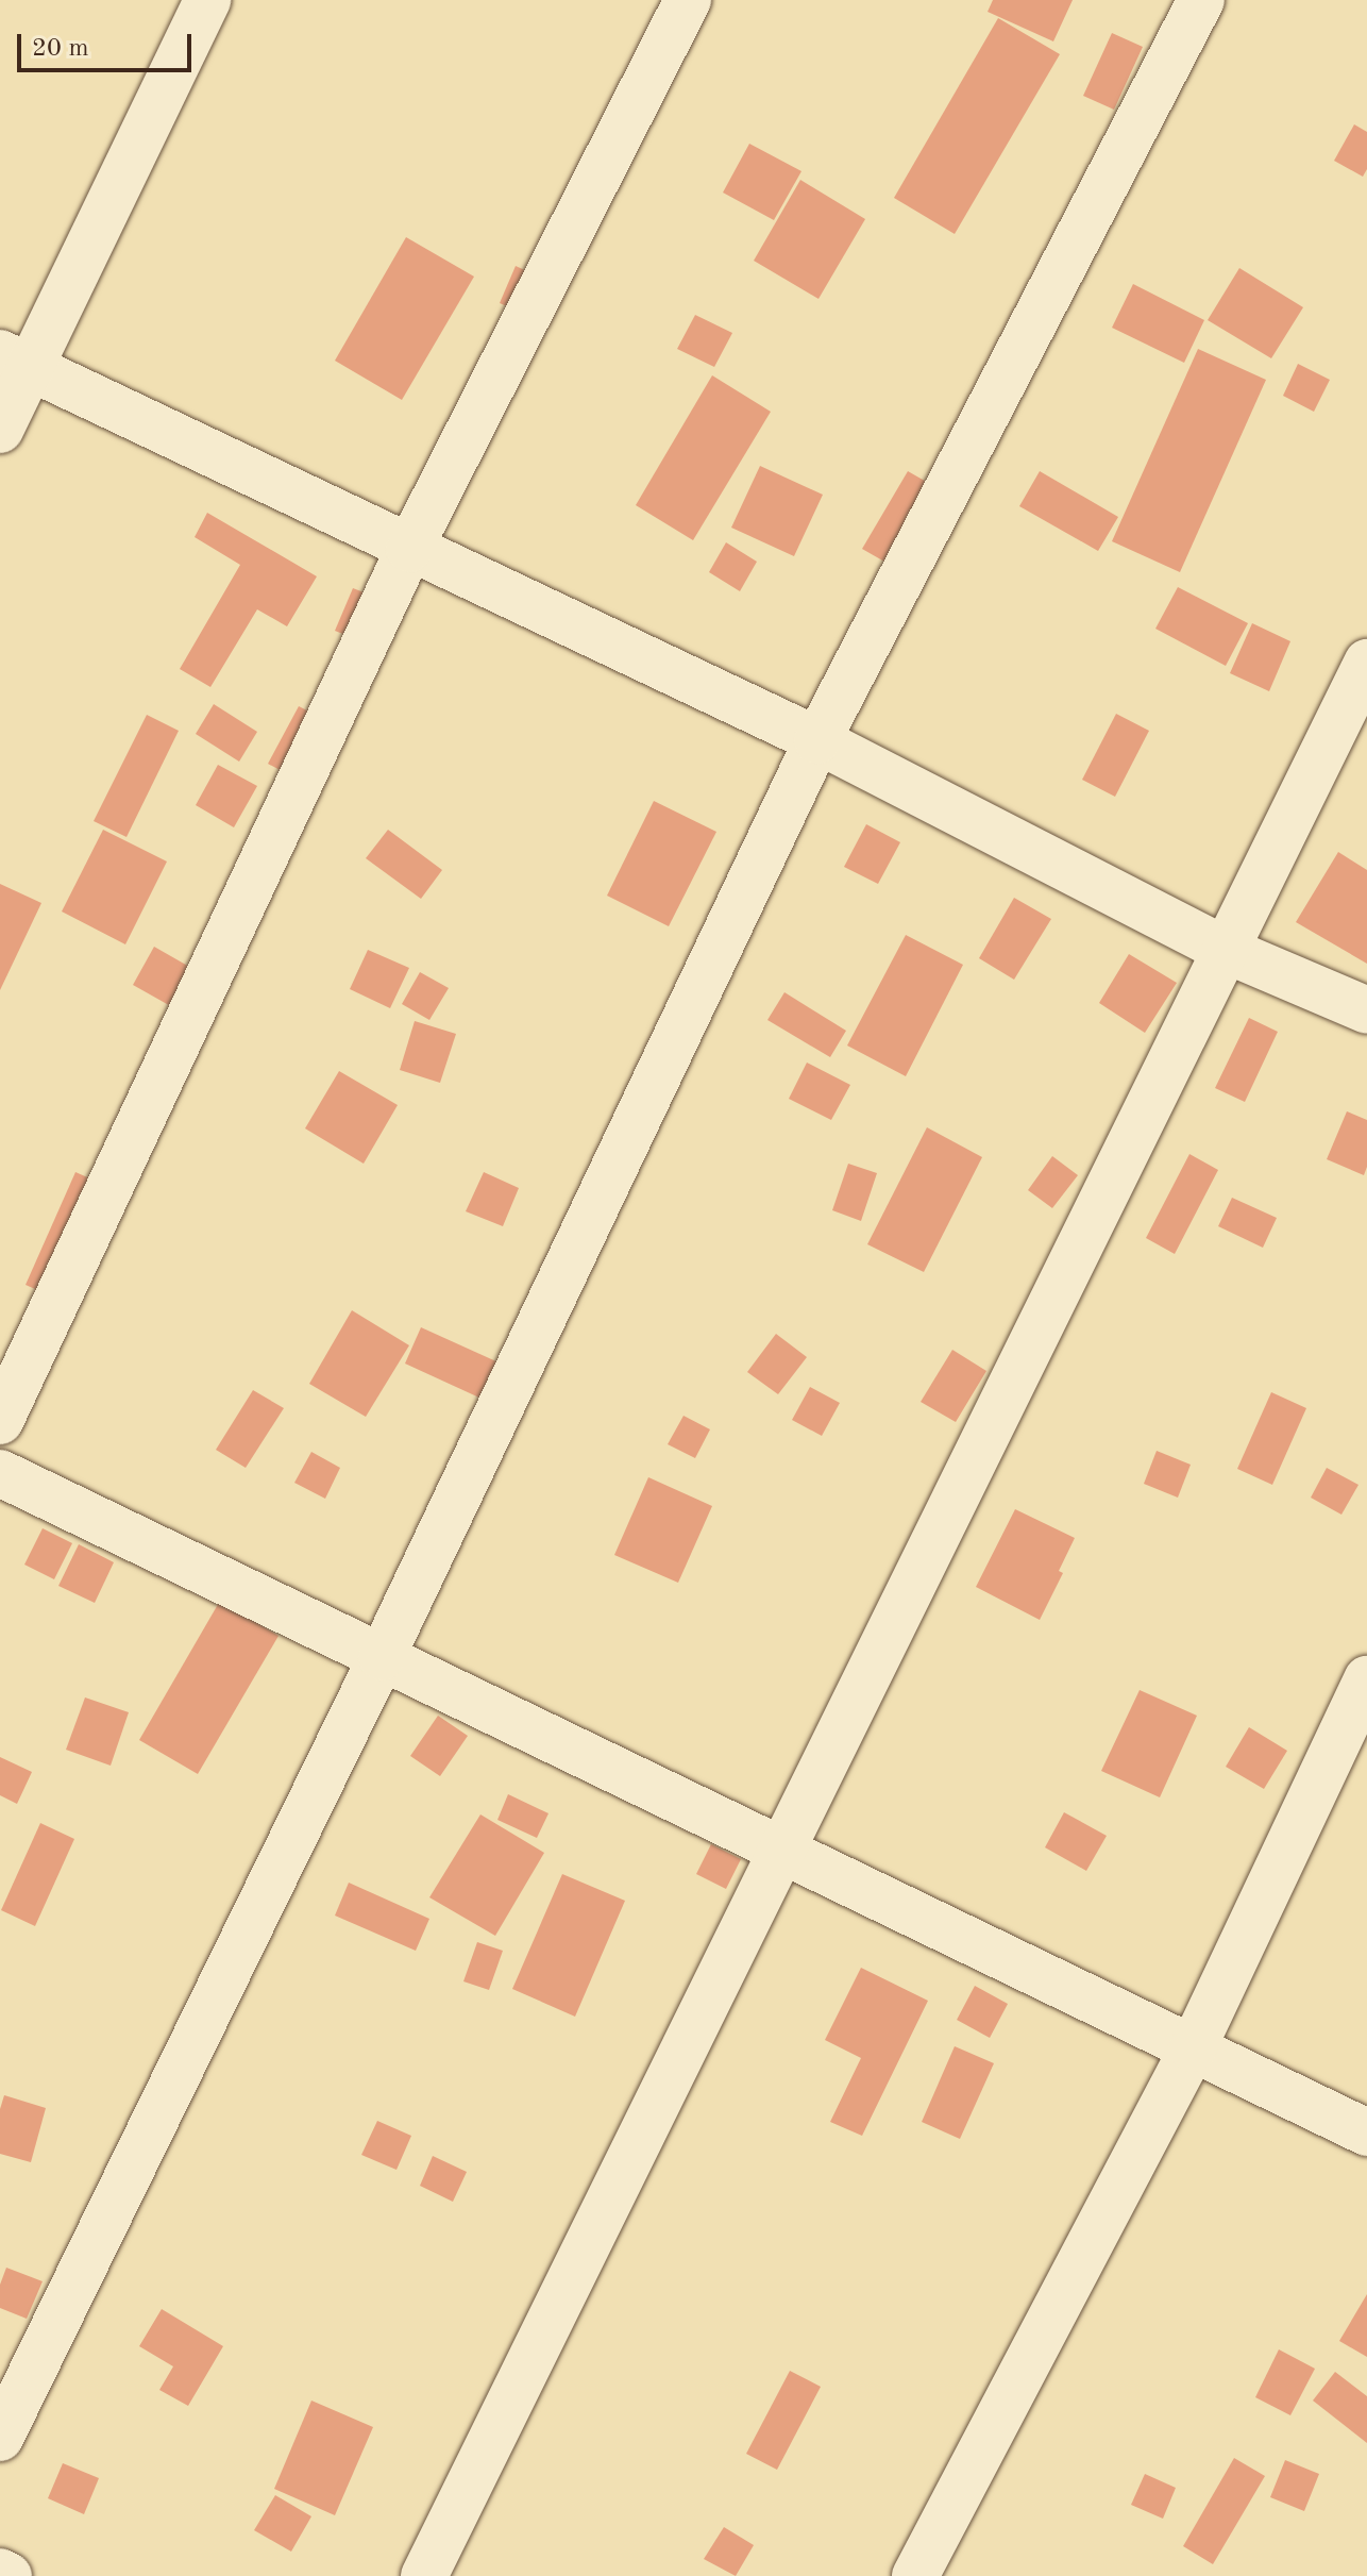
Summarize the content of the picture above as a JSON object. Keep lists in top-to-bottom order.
{
  "scale_bar": "20 m"
}
